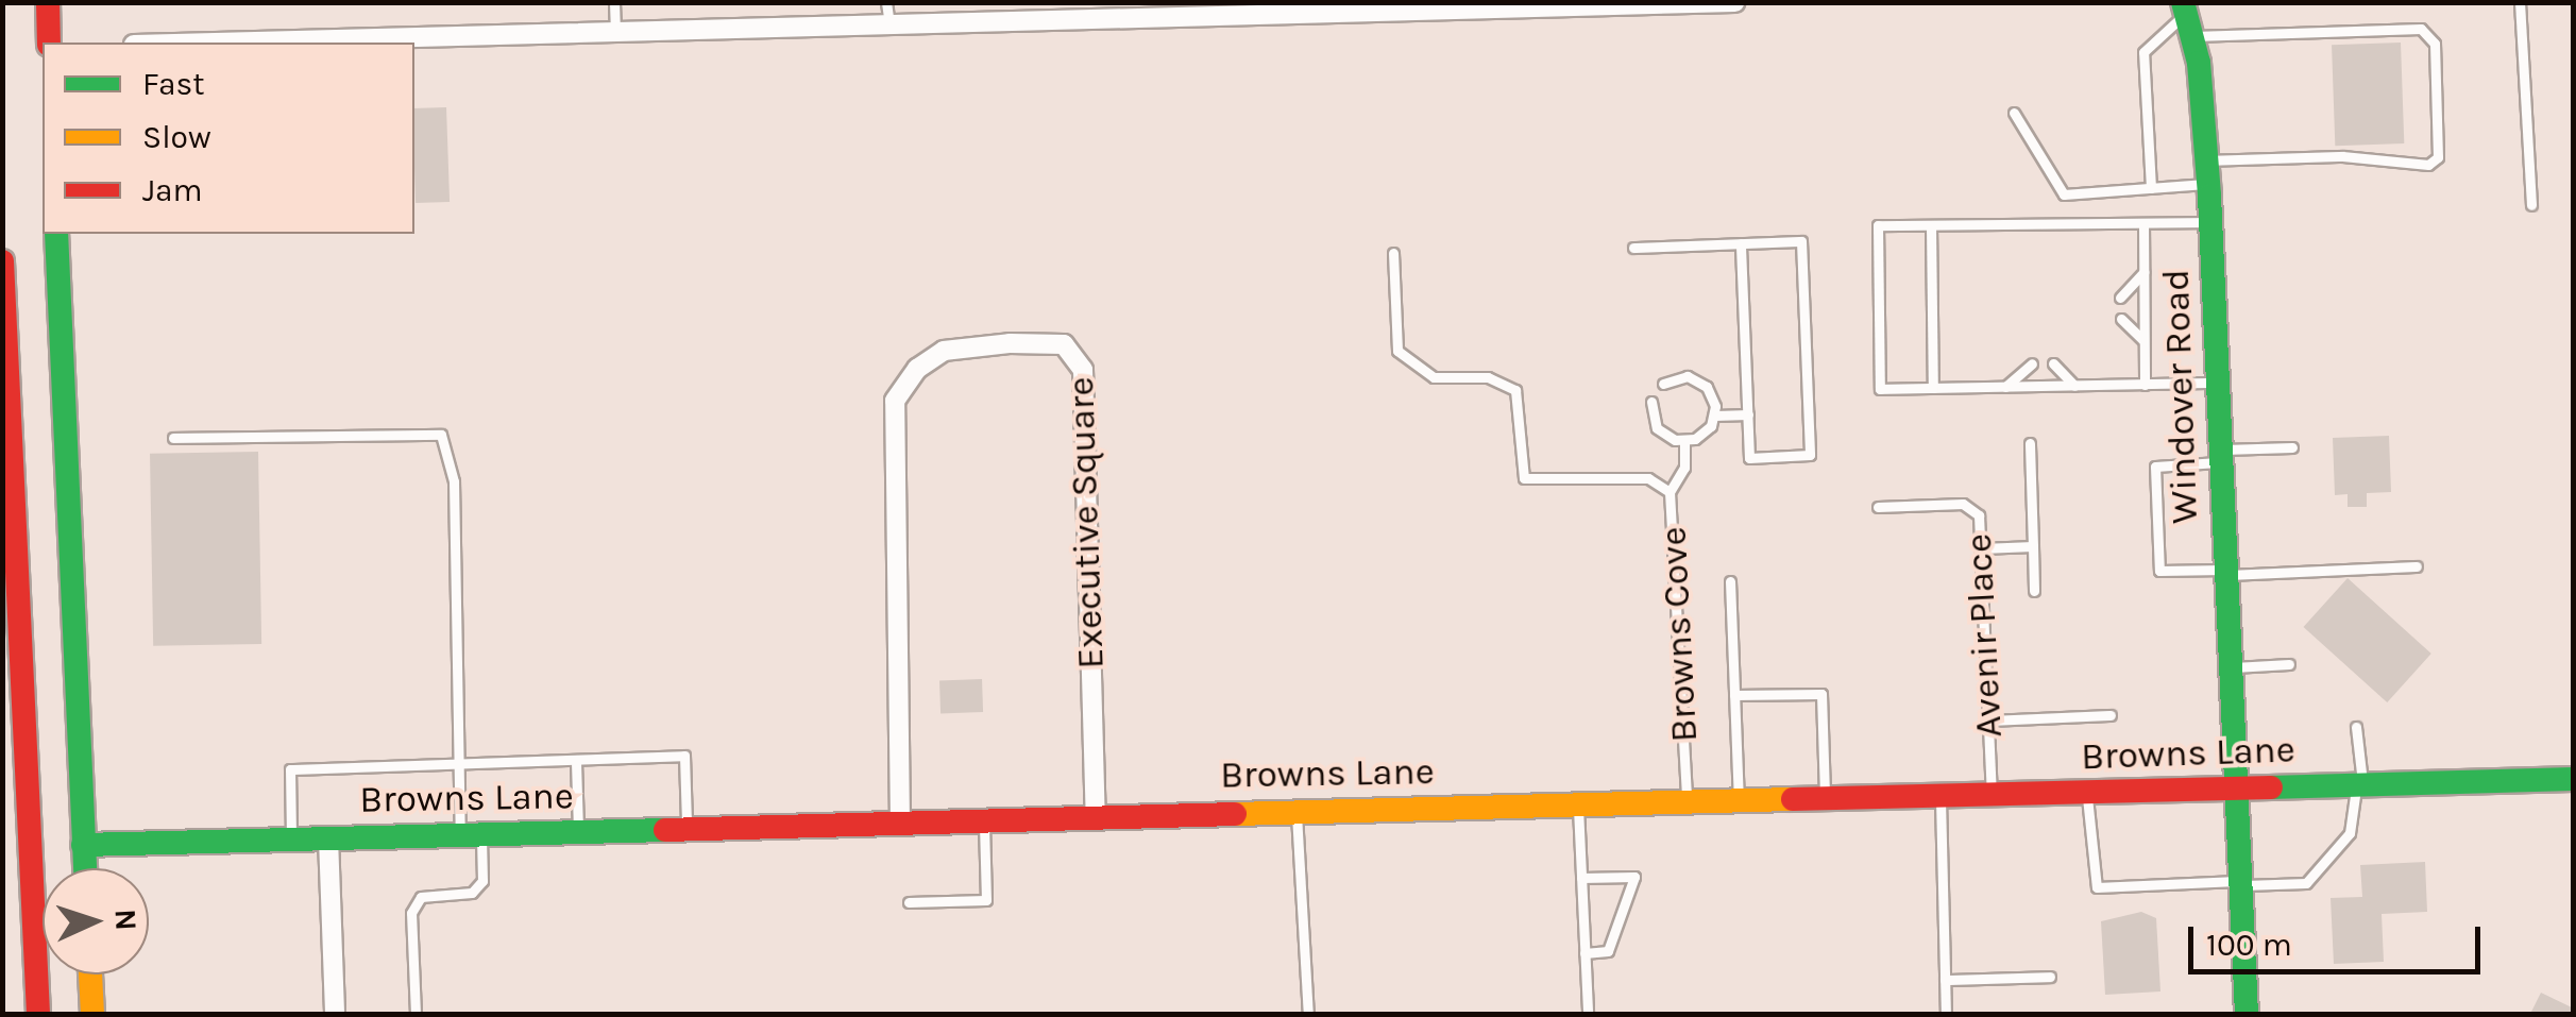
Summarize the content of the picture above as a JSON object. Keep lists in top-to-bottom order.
{
  "streets": {
    "main road": ["Windover Road", "Browns Lane"],
    "street": ["Executive Square"],
    "lane": ["Browns Cove", "Avenir Place"]
  },
  "crossings": [
    ["Windover Road", "Browns Lane"],
    ["Executive Square", "Browns Lane"],
    ["Browns Cove", "Browns Lane"],
    ["Avenir Place", "Browns Lane"]
  ],
  "legend": ["Fast", "Slow", "Jam"],
  "scale_bar": "100 m",
  "north": "right"
}
